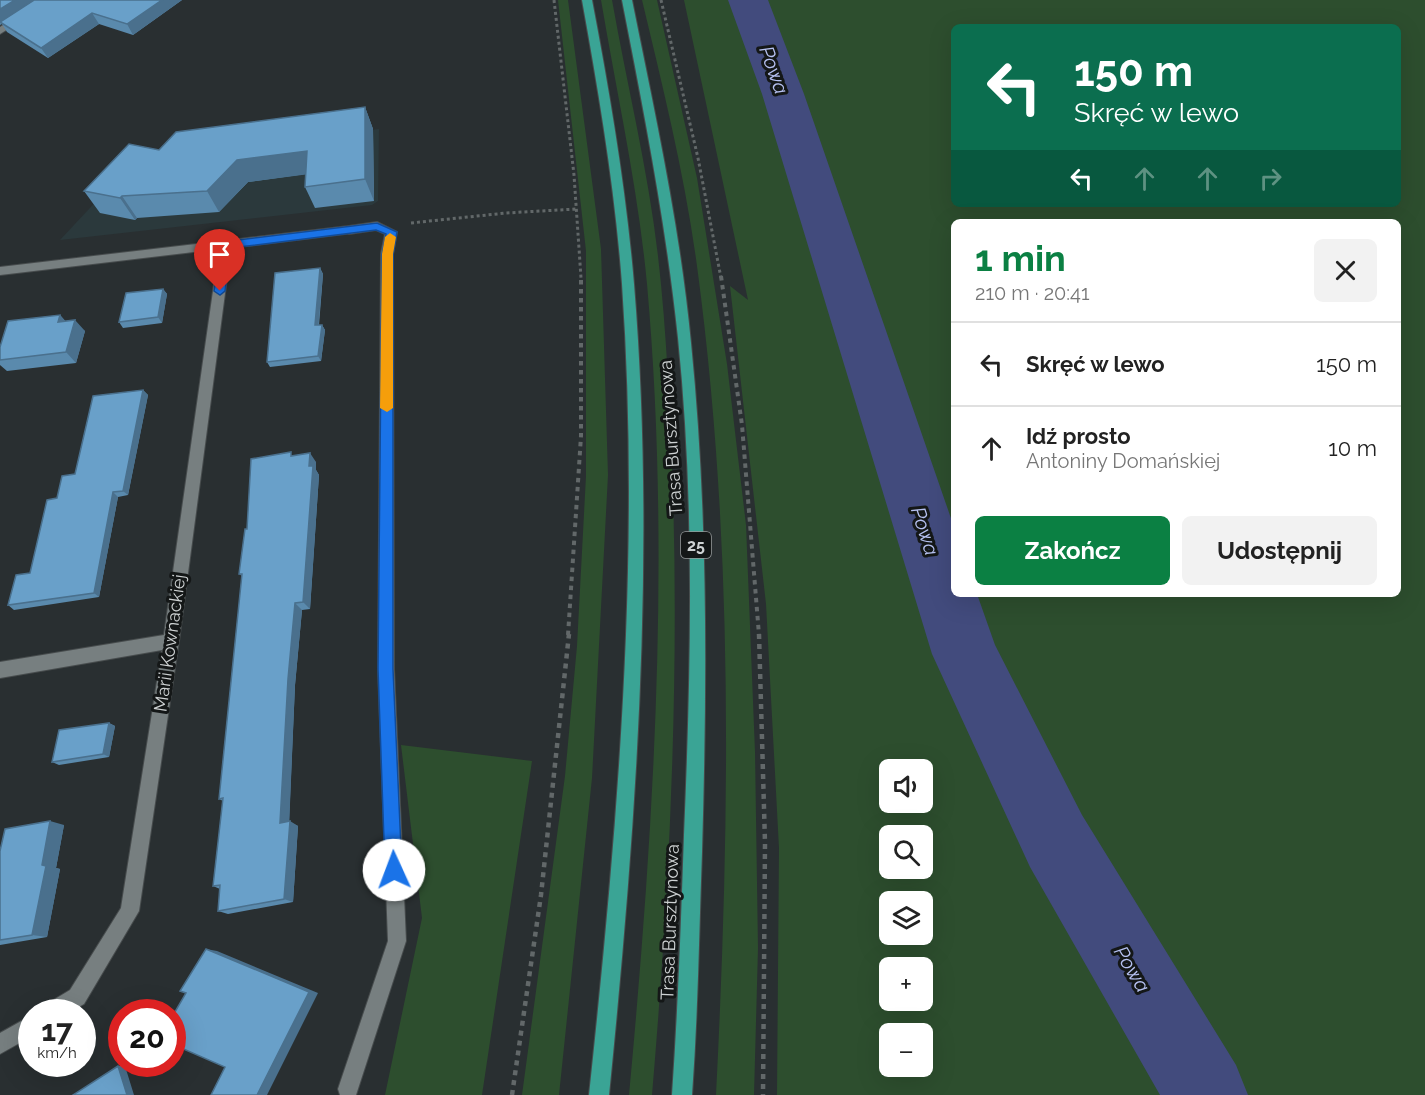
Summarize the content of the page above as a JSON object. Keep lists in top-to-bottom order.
{
  "streets": {
    "main road": ["Trasa Bursztynowa", "25"],
    "street": ["Marii Kownackiej"]
  },
  "water": ["Powa"],
  "page": {
    "turn": ["150 m", "Skręć w lewo"],
    "heading": ["1 min", "210 m · 20:41"],
    "list": [
      {
        "name": "Skręć w lewo",
        "value": "150 m"
      },
      {
        "name": "Idź prosto",
        "note": "Antoniny Domańskiej",
        "value": "10 m"
      }
    ],
    "buttons": ["Zakończ", "Udostępnij"],
    "map_buttons": ["+", "−"],
    "speed": "17 km/h",
    "limit": "20"
  }
}
